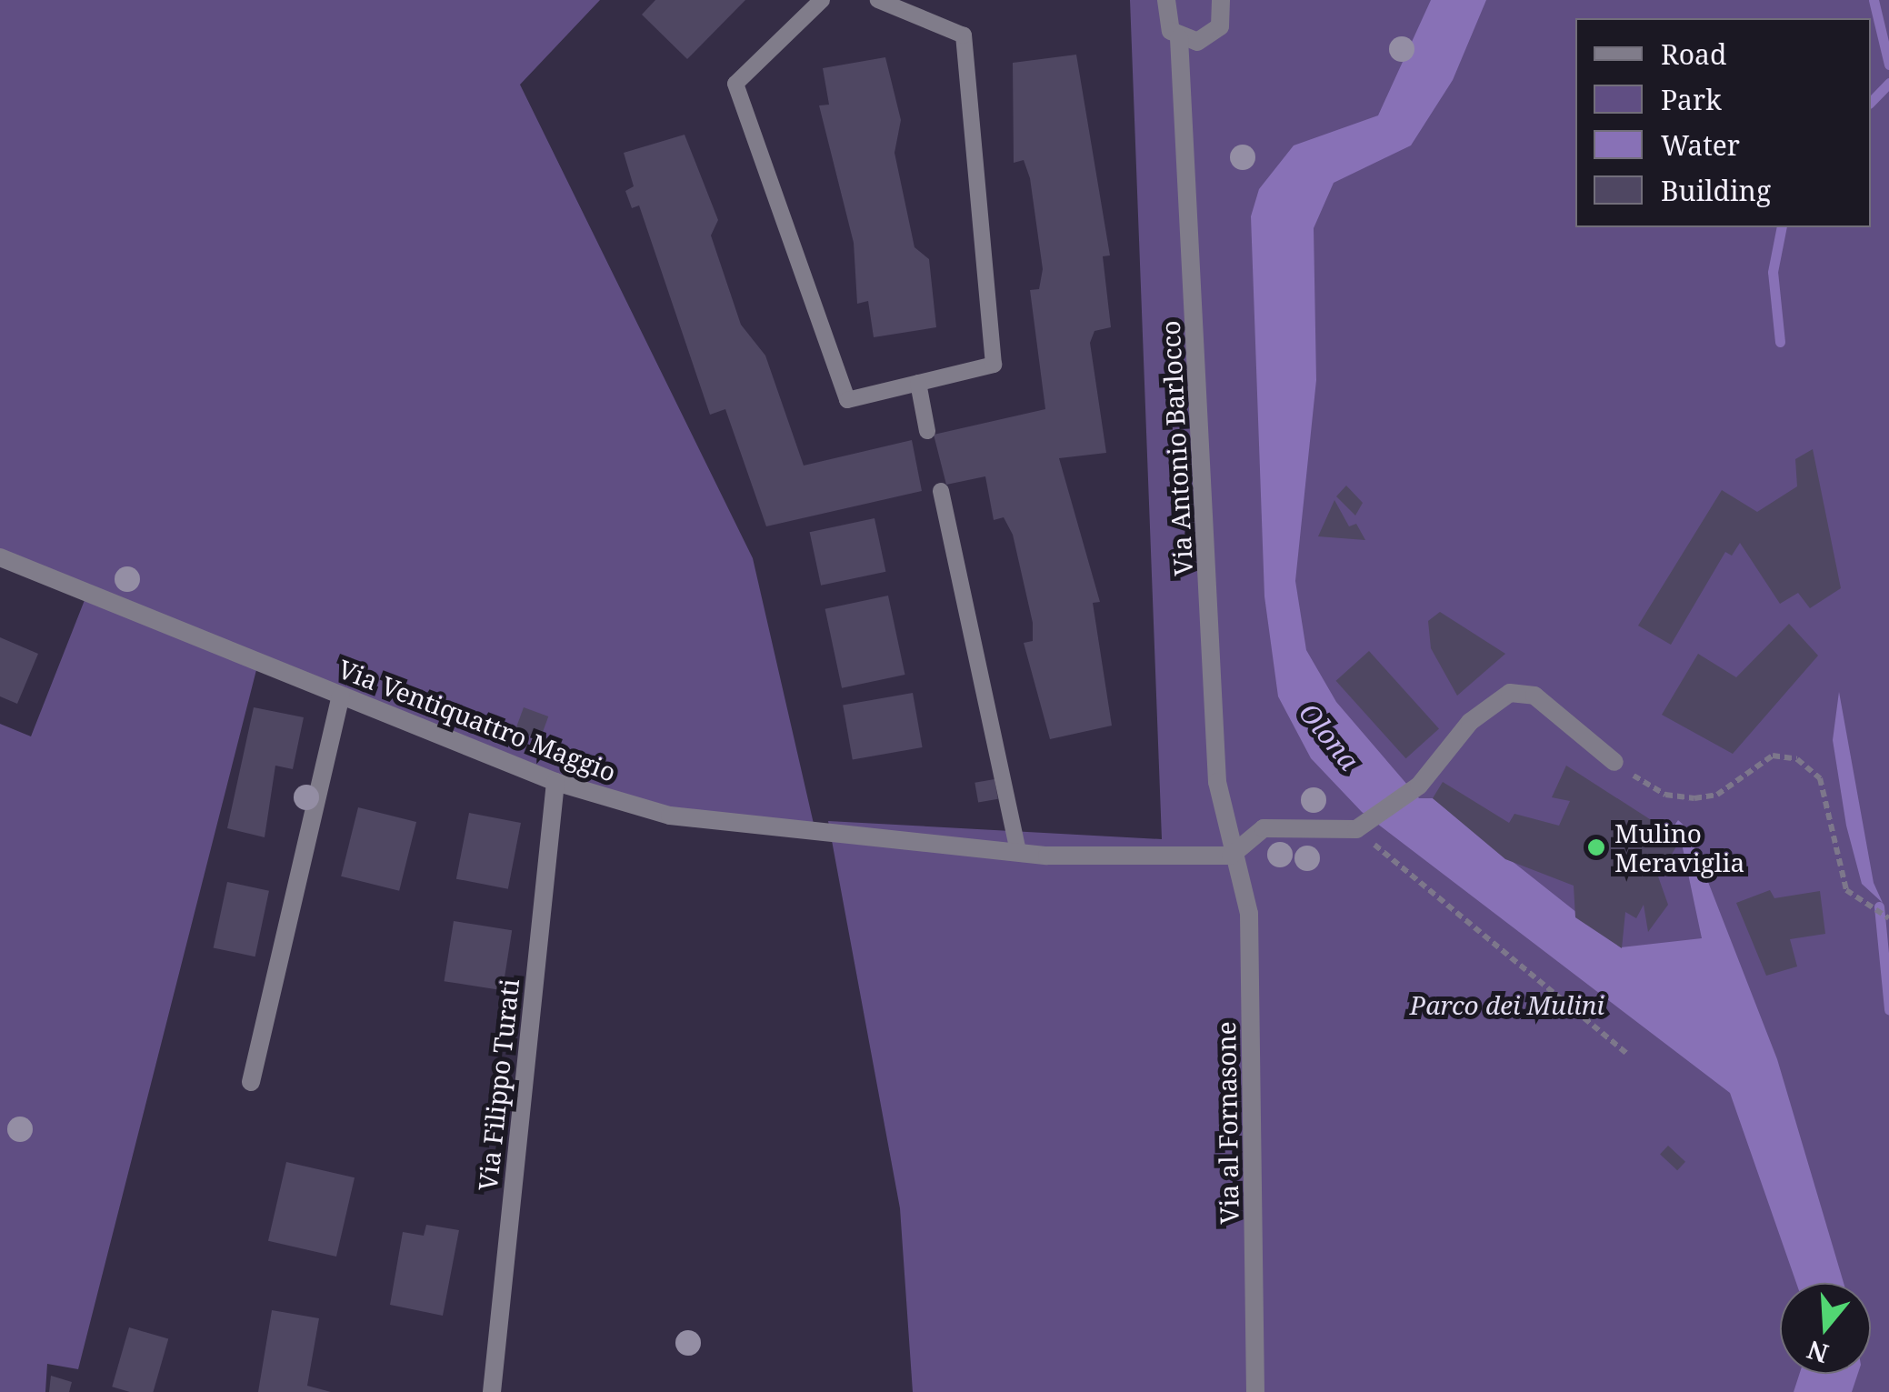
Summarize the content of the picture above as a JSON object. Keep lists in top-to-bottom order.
{
  "streets": {
    "street": [
      "Via Antonio Barlocco",
      "Via Ventiquattro Maggio",
      "Via Filippo Turati",
      "Via al Fornasone"
    ]
  },
  "crossings": [
    ["Via Antonio Barlocco", "Via Ventiquattro Maggio"],
    ["Via Antonio Barlocco", "Via al Fornasone"],
    ["Via Ventiquattro Maggio", "Via Filippo Turati"],
    ["Via Ventiquattro Maggio", "Via al Fornasone"]
  ],
  "water": ["Olona"],
  "parks": ["Parco dei Mulini"],
  "places": ["Mulino Meraviglia"],
  "legend": [
    "Road",
    "Park",
    "Water",
    "Building"
  ],
  "north": "bottom"
}
